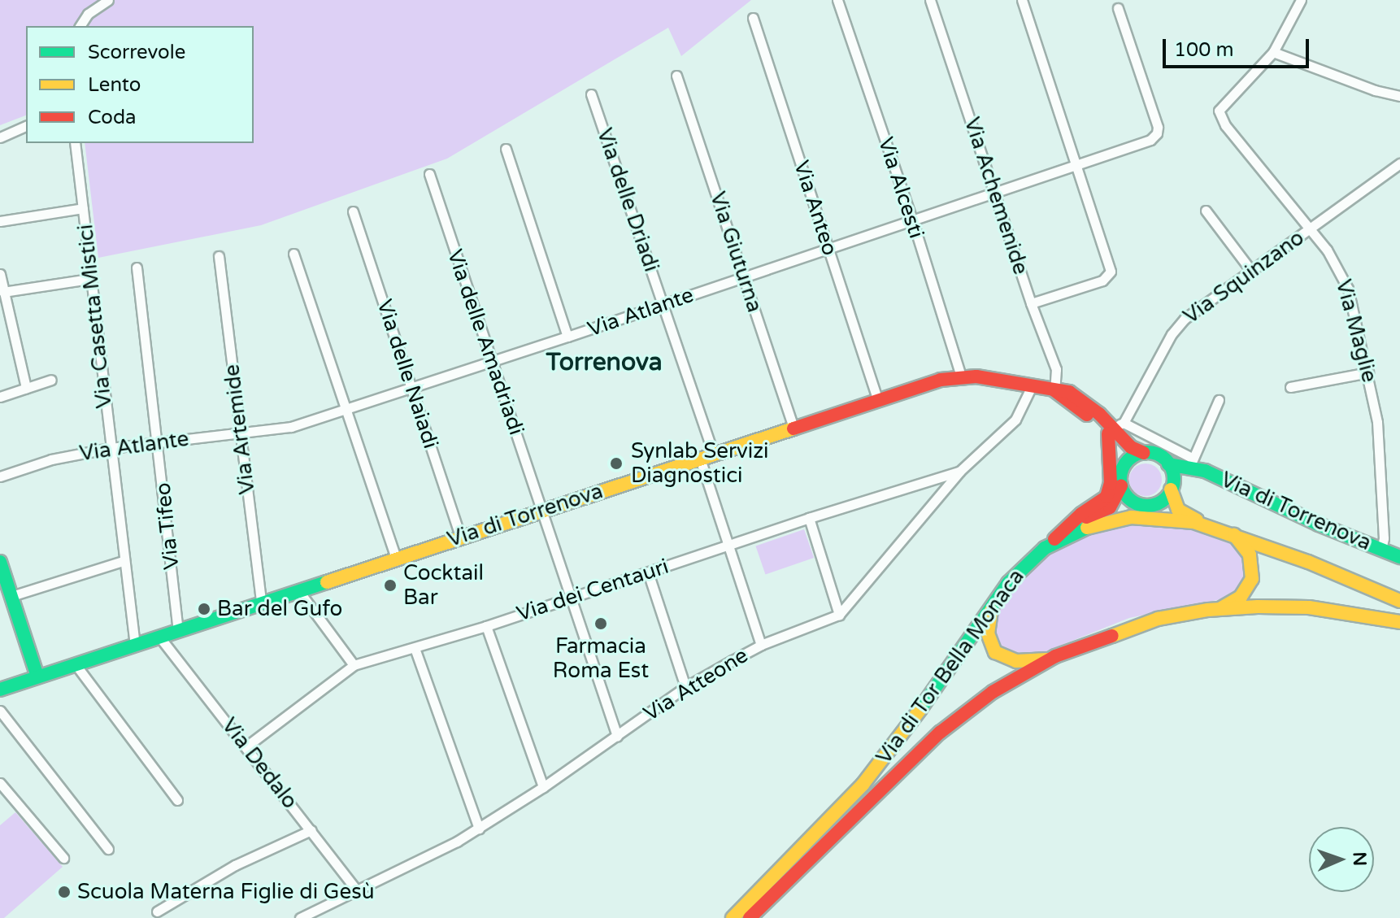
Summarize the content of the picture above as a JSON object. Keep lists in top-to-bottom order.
{
  "streets": {
    "street": [
      "Via Alcesti",
      "Via Achemenide",
      "Via delle Driadi",
      "Via Anteo",
      "Via Giuturna",
      "Via Squinzano",
      "Via Atlante",
      "Via Casetta Mistici",
      "Via Maglie",
      "Via delle Amadriadi",
      "Via delle Naiadi",
      "Via Artemide",
      "Via di Torrenova",
      "Via Tifeo",
      "Via dei Centauri",
      "Via di Tor Bella Monaca",
      "Via Atteone",
      "Via Dedalo"
    ]
  },
  "crossings": [
    ["Via Alcesti", "Via Atlante"],
    ["Via Alcesti", "Via di Torrenova"],
    ["Via Achemenide", "Via Atlante"],
    ["Via Achemenide", "Via di Torrenova"],
    ["Via delle Driadi", "Via Atlante"],
    ["Via delle Driadi", "Via di Torrenova"],
    ["Via Anteo", "Via Atlante"],
    ["Via Anteo", "Via di Torrenova"],
    ["Via Giuturna", "Via Atlante"],
    ["Via Giuturna", "Via di Torrenova"],
    ["Via Squinzano", "Via Maglie"],
    ["Via Squinzano", "Via di Torrenova"],
    ["Via Atlante", "Via Casetta Mistici"],
    ["Via Atlante", "Via delle Amadriadi"],
    ["Via Atlante", "Via delle Naiadi"],
    ["Via Atlante", "Via Artemide"],
    ["Via Atlante", "Via Tifeo"],
    ["Via Casetta Mistici", "Via di Torrenova"],
    ["Via Maglie", "Via di Torrenova"],
    ["Via delle Amadriadi", "Via di Torrenova"],
    ["Via delle Amadriadi", "Via dei Centauri"],
    ["Via delle Amadriadi", "Via Atteone"],
    ["Via delle Naiadi", "Via di Torrenova"],
    ["Via Artemide", "Via di Torrenova"],
    ["Via di Torrenova", "Via Tifeo"],
    ["Via di Torrenova", "Via Atteone"],
    ["Via di Torrenova", "Via Dedalo"],
    ["Via dei Centauri", "Via Atteone"],
    ["Via dei Centauri", "Via Dedalo"],
    ["Via Atteone", "Via Dedalo"]
  ],
  "districts": ["Torrenova"],
  "places": [
    "Synlab Servizi Diagnostici",
    "Cocktail Bar",
    "Bar del Gufo",
    "Farmacia Roma Est",
    "Scuola Materna Figlie di Gesù"
  ],
  "legend": ["Scorrevole", "Lento", "Coda"],
  "scale_bar": "100 m",
  "north": "right"
}
